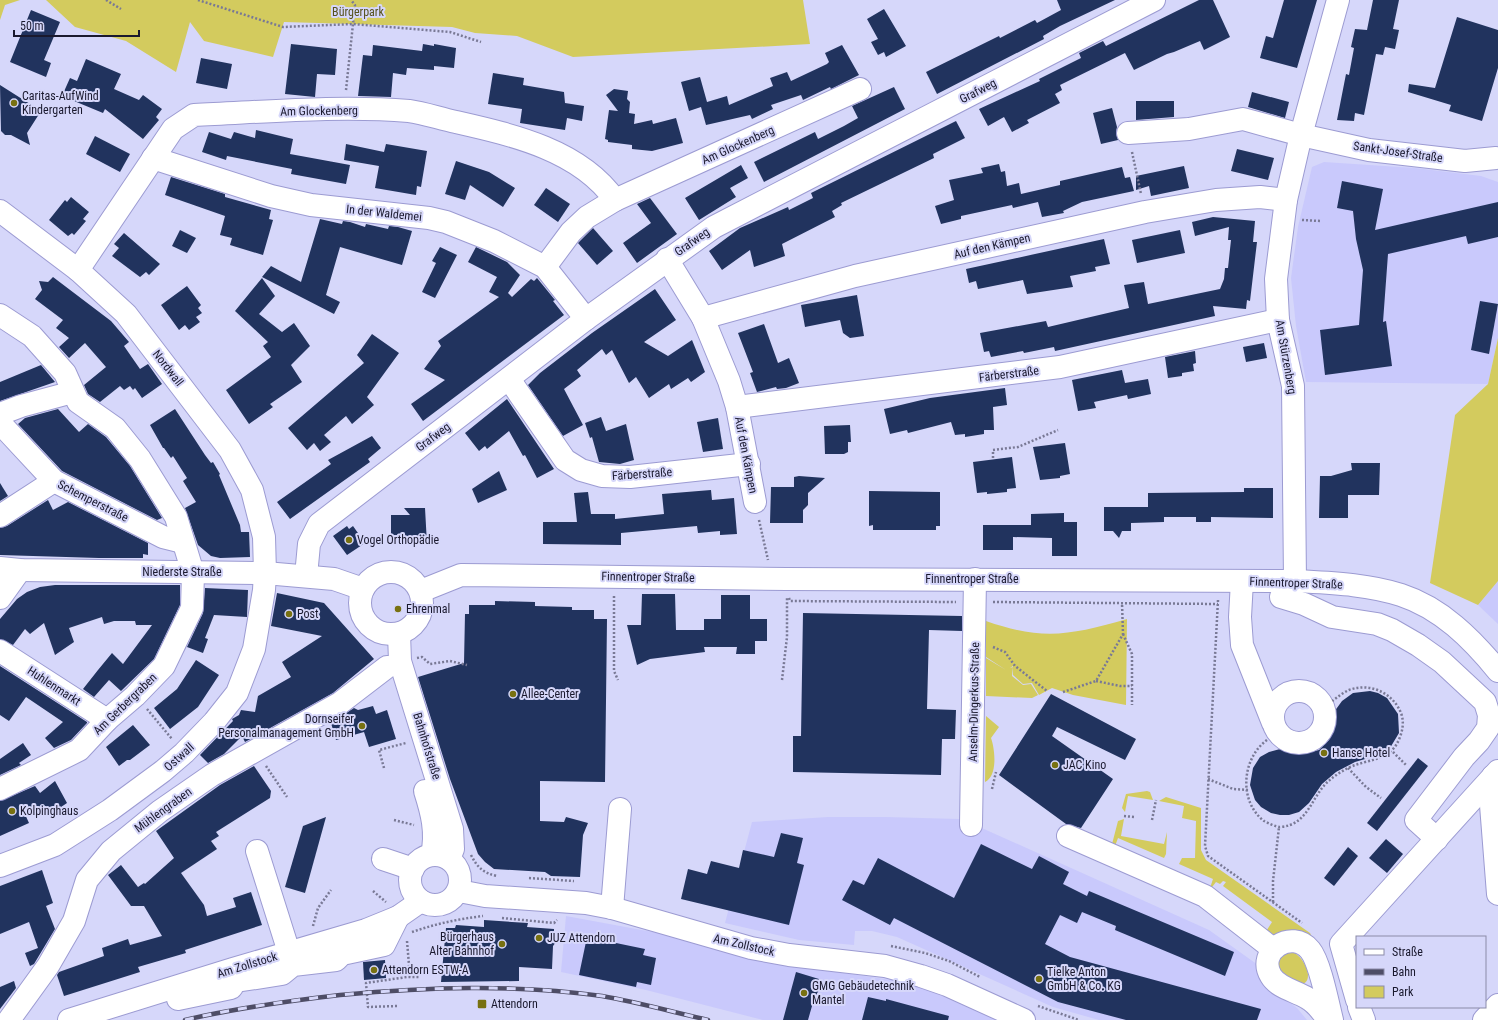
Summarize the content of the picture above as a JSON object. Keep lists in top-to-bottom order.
{
  "streets": {
    "street": [
      "Grafweg",
      "Am Glockenberg",
      "Sankt-Josef-Straße",
      "In der Waldemei",
      "Auf den Kämpen",
      "Am Stürzenberg",
      "Nordwall",
      "Färberstraße",
      "Schemperstraße",
      "Niederste Straße",
      "Finnentroper Straße",
      "Huhlenmarkt",
      "Anselm-Dingerkus-Straße",
      "Am Gerbergraben",
      "Bahnhofstraße",
      "Ostwall",
      "Mühlengraben",
      "Am Zollstock"
    ]
  },
  "crossings": [
    ["Grafweg", "In der Waldemei"],
    ["Grafweg", "Auf den Kämpen"],
    ["Grafweg", "Färberstraße"],
    ["Grafweg", "Niederste Straße"],
    ["Am Glockenberg", "In der Waldemei"],
    ["Am Glockenberg", "Nordwall"],
    ["Sankt-Josef-Straße", "Am Stürzenberg"],
    ["Auf den Kämpen", "Am Stürzenberg"],
    ["Auf den Kämpen", "Färberstraße"],
    ["Am Stürzenberg", "Färberstraße"],
    ["Am Stürzenberg", "Finnentroper Straße"],
    ["Nordwall", "Niederste Straße"],
    ["Nordwall", "Ostwall"],
    ["Schemperstraße", "Am Gerbergraben"],
    ["Niederste Straße", "Finnentroper Straße"],
    ["Niederste Straße", "Am Gerbergraben"],
    ["Niederste Straße", "Bahnhofstraße"],
    ["Niederste Straße", "Ostwall"],
    ["Finnentroper Straße", "Anselm-Dingerkus-Straße"],
    ["Finnentroper Straße", "Bahnhofstraße"],
    ["Huhlenmarkt", "Am Gerbergraben"],
    ["Bahnhofstraße", "Mühlengraben"],
    ["Bahnhofstraße", "Am Zollstock"]
  ],
  "parks": ["Bürgerpark"],
  "places": {
    "other": [
      "Caritas-AufWind Kindergarten",
      "Vogel Orthopädie",
      "Ehrenmal",
      "Post",
      "Allee-Center",
      "Dornseifer Personalmanagement GmbH",
      "Hanse Hotel",
      "JAC Kino",
      "Kolpinghaus",
      "JUZ Attendorn",
      "Bürgerhaus Alter Bahnhof",
      "Attendorn ESTW-A",
      "Tielke Anton GmbH & Co. KG",
      "GMG Gebäudetechnik Mantel"
    ],
    "transit": ["Attendorn"]
  },
  "legend": ["Straße", "Bahn", "Park"],
  "scale_bar": "50 m"
}
